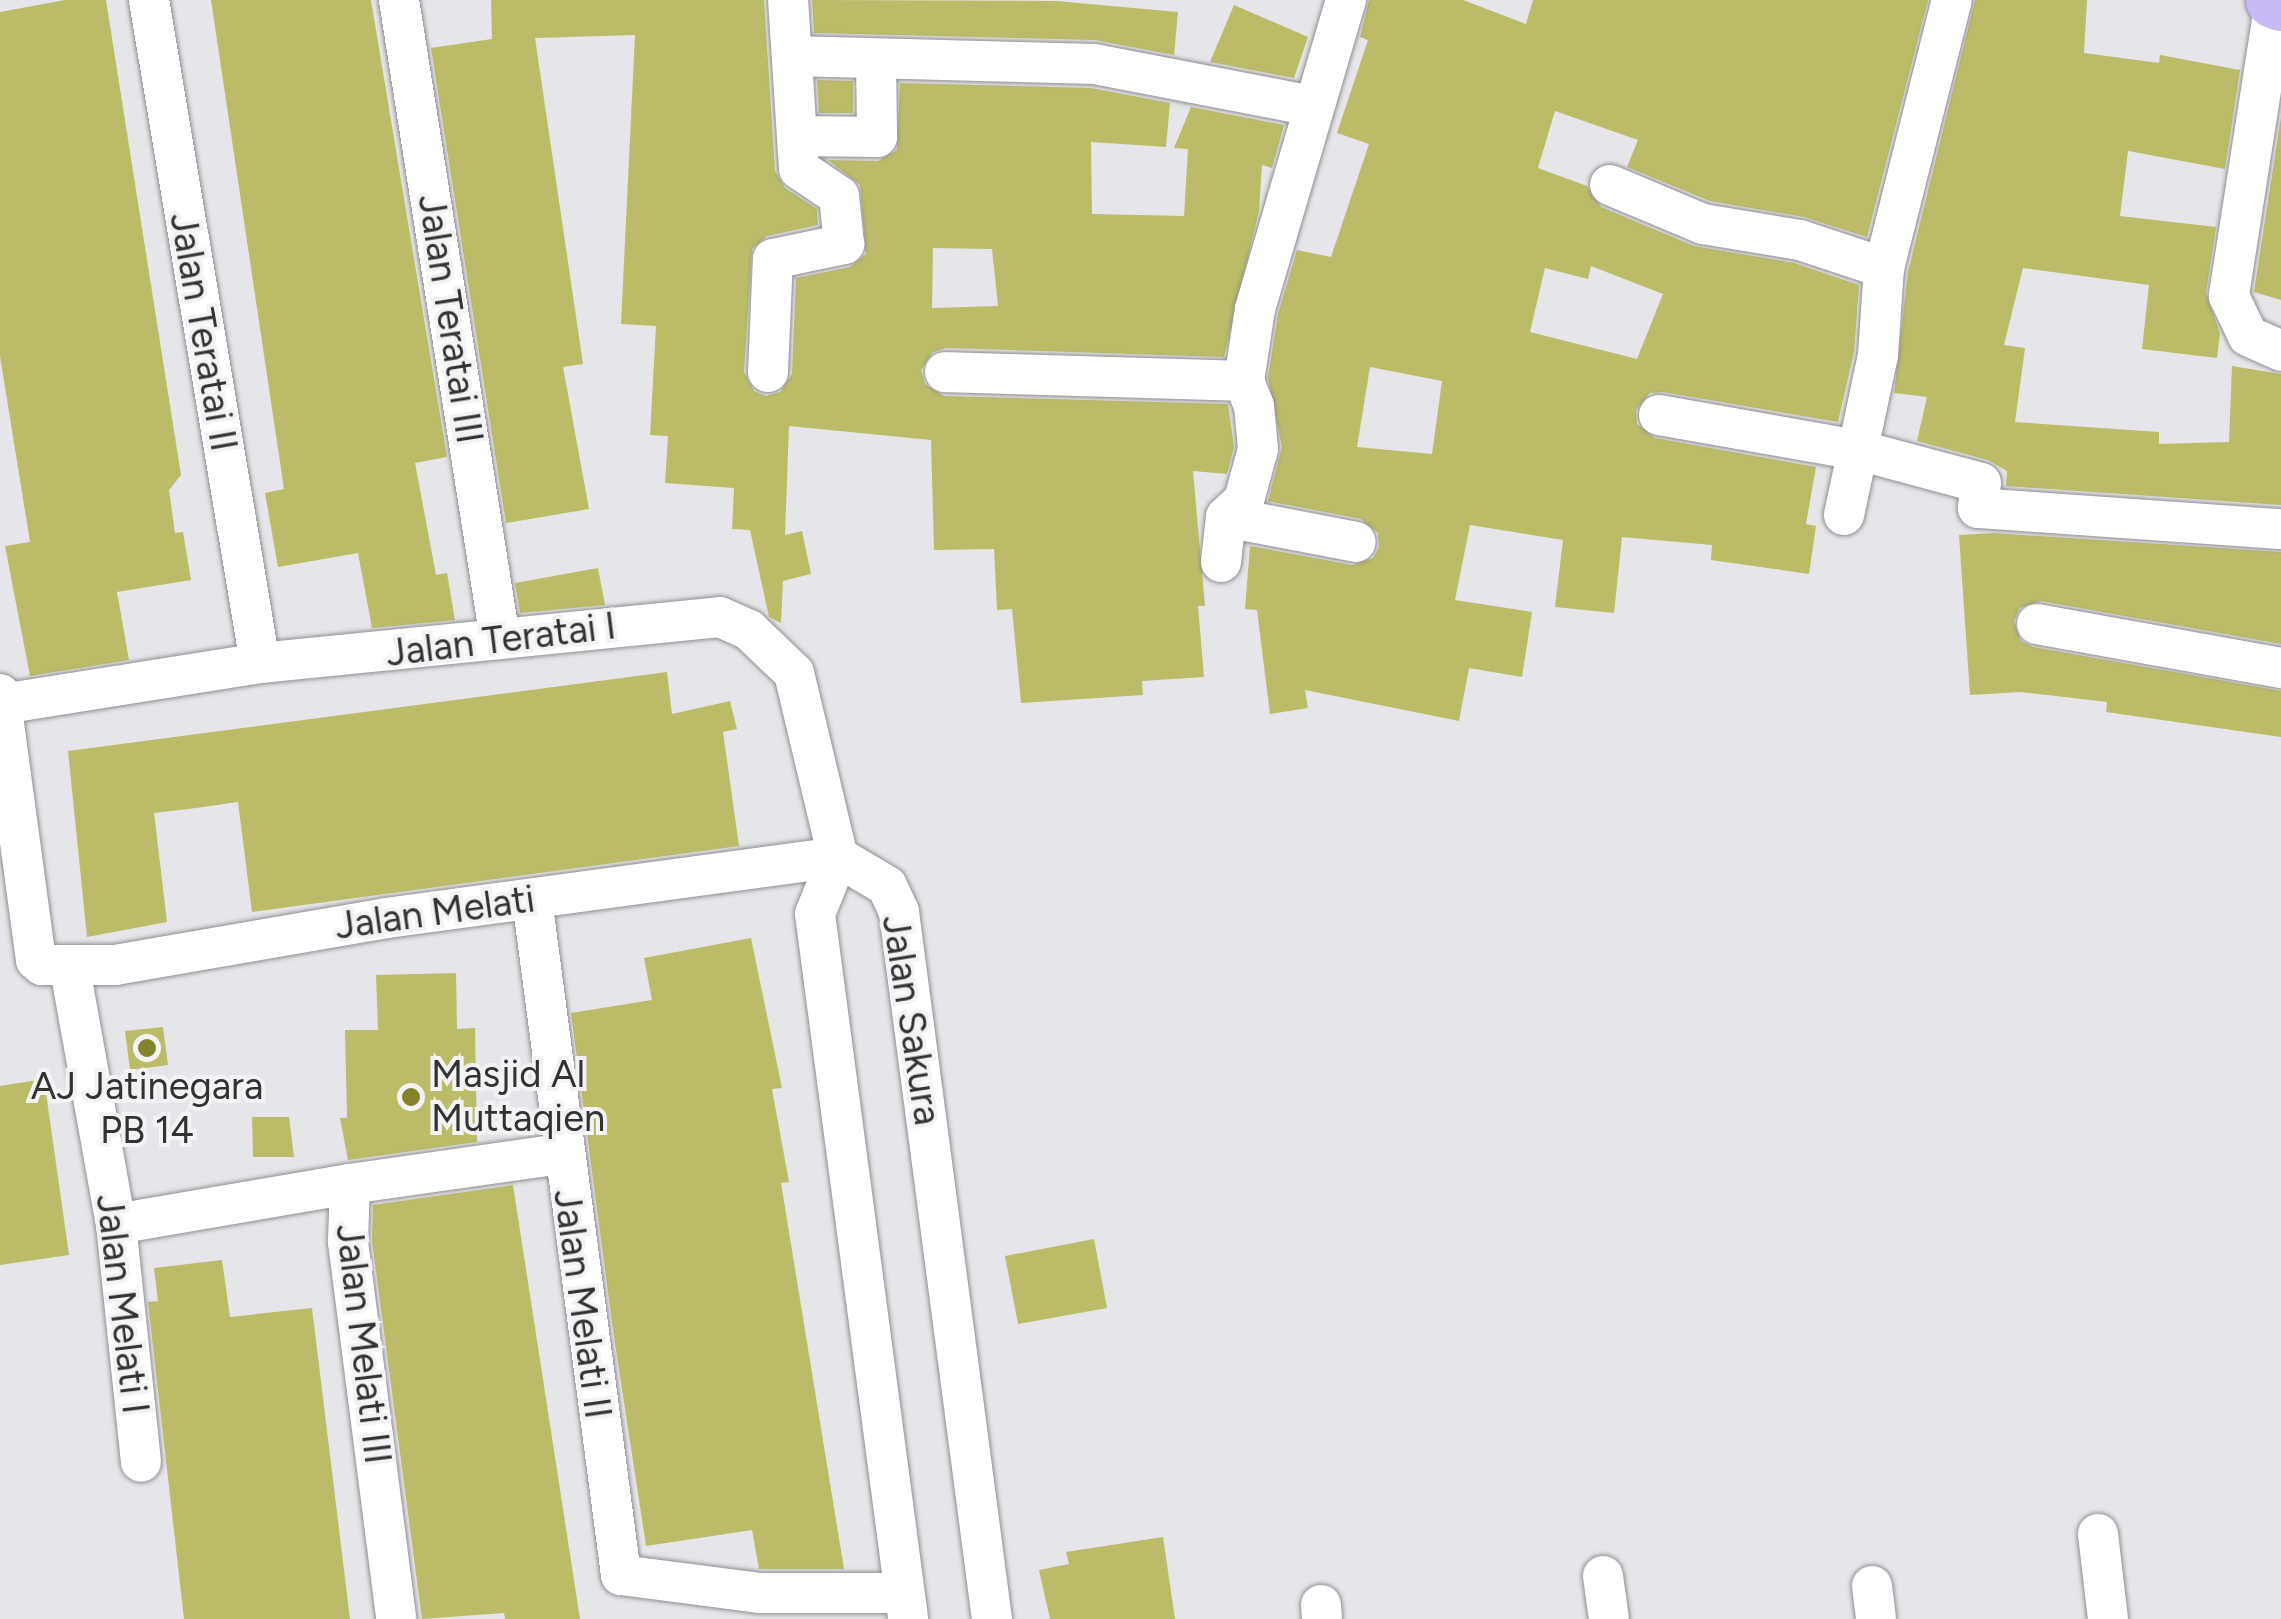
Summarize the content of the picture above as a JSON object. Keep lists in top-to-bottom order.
{
  "streets": {
    "street": [
      "Jalan Teratai III",
      "Jalan Teratai II",
      "Jalan Teratai I",
      "Jalan Melati",
      "Jalan Sakura",
      "Jalan Melati I",
      "Jalan Melati II",
      "Jalan Melati III"
    ]
  },
  "crossings": [
    ["Jalan Teratai III", "Jalan Teratai I"],
    ["Jalan Teratai II", "Jalan Teratai I"],
    ["Jalan Teratai I", "Jalan Melati"],
    ["Jalan Teratai I", "Jalan Sakura"],
    ["Jalan Teratai I", "Jalan Melati I"],
    ["Jalan Melati", "Jalan Sakura"],
    ["Jalan Melati", "Jalan Melati I"],
    ["Jalan Melati", "Jalan Melati II"],
    ["Jalan Sakura", "Jalan Melati II"],
    ["Jalan Melati I", "Jalan Melati III"]
  ],
  "places": ["AJ Jatinegara PB 14", "Masjid Al Muttaqien"]
}
